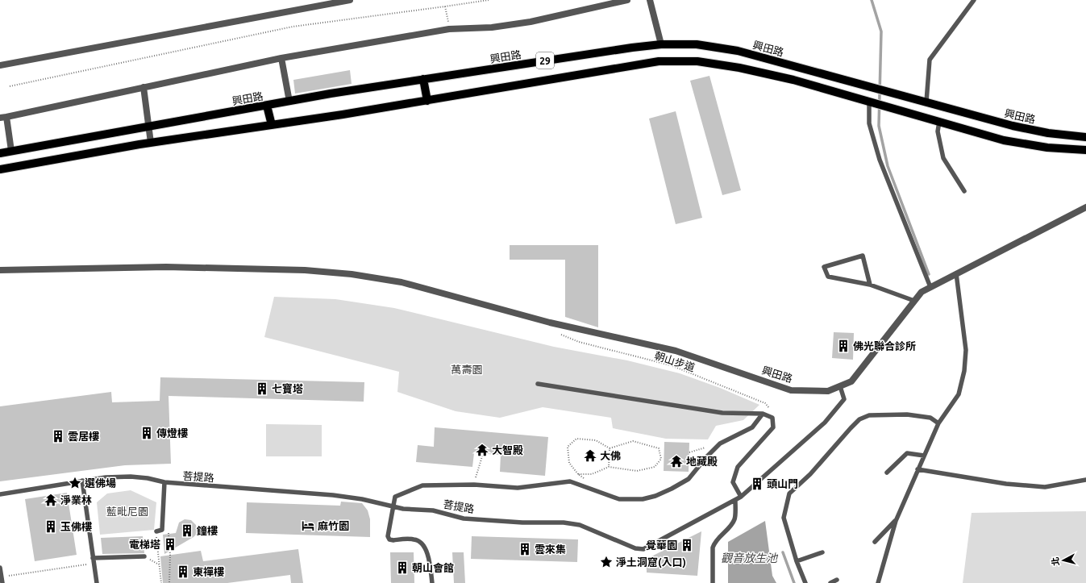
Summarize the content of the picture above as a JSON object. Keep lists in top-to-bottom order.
{
  "streets": {
    "main road": ["興田路", "29"],
    "lane": ["菩提路"],
    "path": ["朝山步道"]
  },
  "crossings": [
    ["興田路", "菩提路"]
  ],
  "water": ["觀音放生池"],
  "parks": ["萬壽園", "藍毗尼園"],
  "places": {
    "building": [
      "佛光聯合診所",
      "七寶塔",
      "傳燈樓",
      "雲居樓",
      "頭山門",
      "玉佛樓",
      "鐘樓",
      "電梯塔",
      "覺華園",
      "雲來集",
      "朝山會館",
      "東禪樓"
    ],
    "temple": [
      "大智殿",
      "大佛",
      "地藏殿",
      "淨業林"
    ],
    "place": ["選佛場", "淨土洞窟(入口)"],
    "hotel": ["麻竹園"]
  },
  "north": "left"
}
